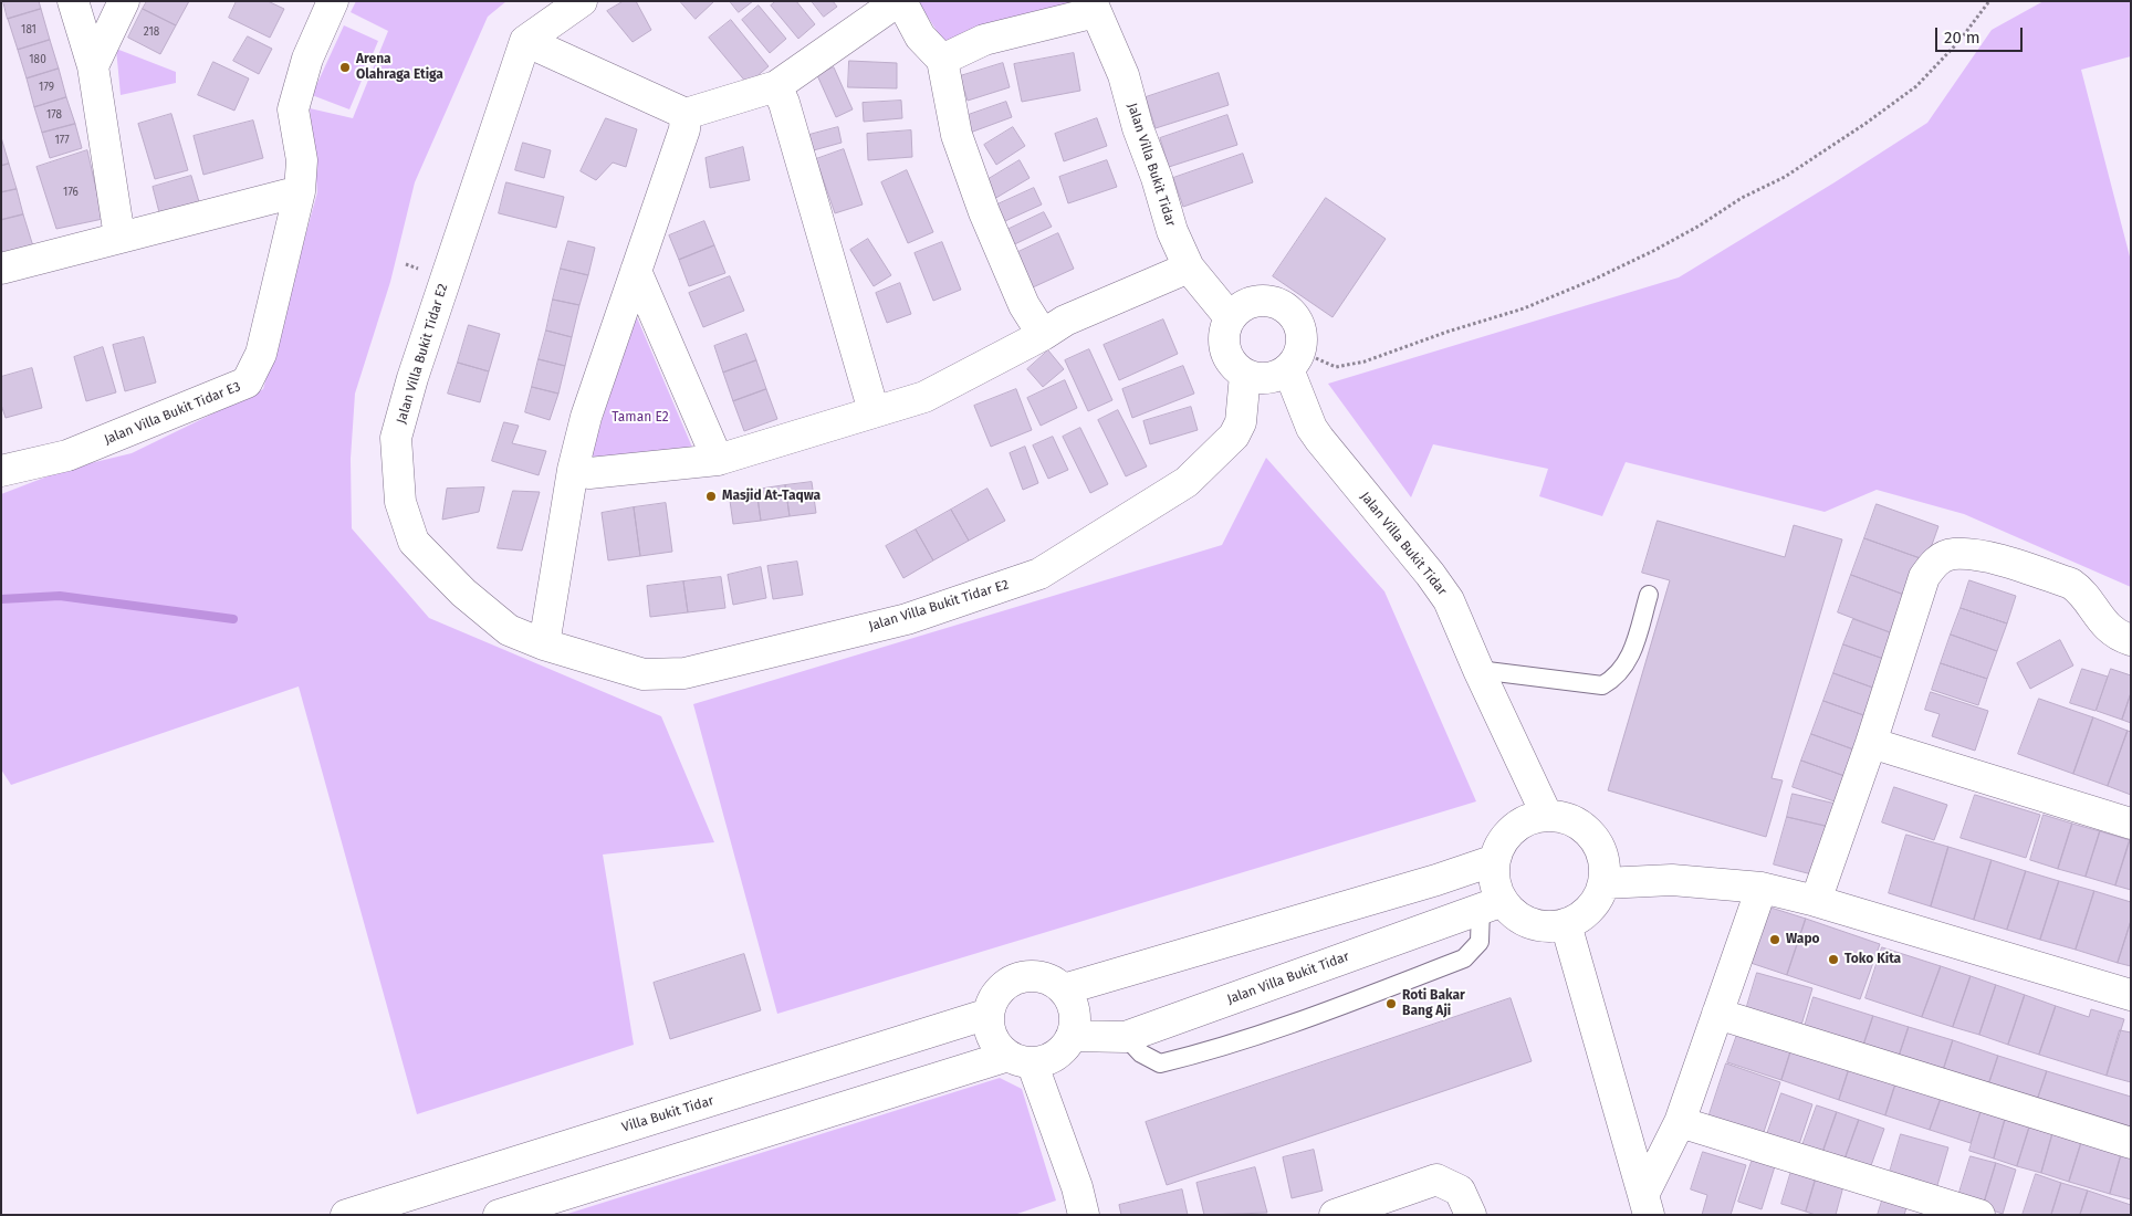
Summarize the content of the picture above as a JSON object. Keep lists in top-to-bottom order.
{
  "streets": {
    "street": [
      "Jalan Villa Bukit Tidar",
      "Jalan Villa Bukit Tidar E2",
      "Jalan Villa Bukit Tidar E3",
      "Villa Bukit Tidar"
    ]
  },
  "crossings": [
    ["Jalan Villa Bukit Tidar", "Jalan Villa Bukit Tidar E2"],
    ["Jalan Villa Bukit Tidar", "Villa Bukit Tidar"]
  ],
  "parks": ["Taman E2"],
  "places": [
    "Arena Olahraga Etiga",
    "Masjid At-Taqwa",
    "Wapo",
    "Toko Kita",
    "Roti Bakar Bang Aji"
  ],
  "house_numbers": [
    "181",
    "218",
    "180",
    "179",
    "178",
    "177",
    "176"
  ],
  "scale_bar": "20 m"
}
